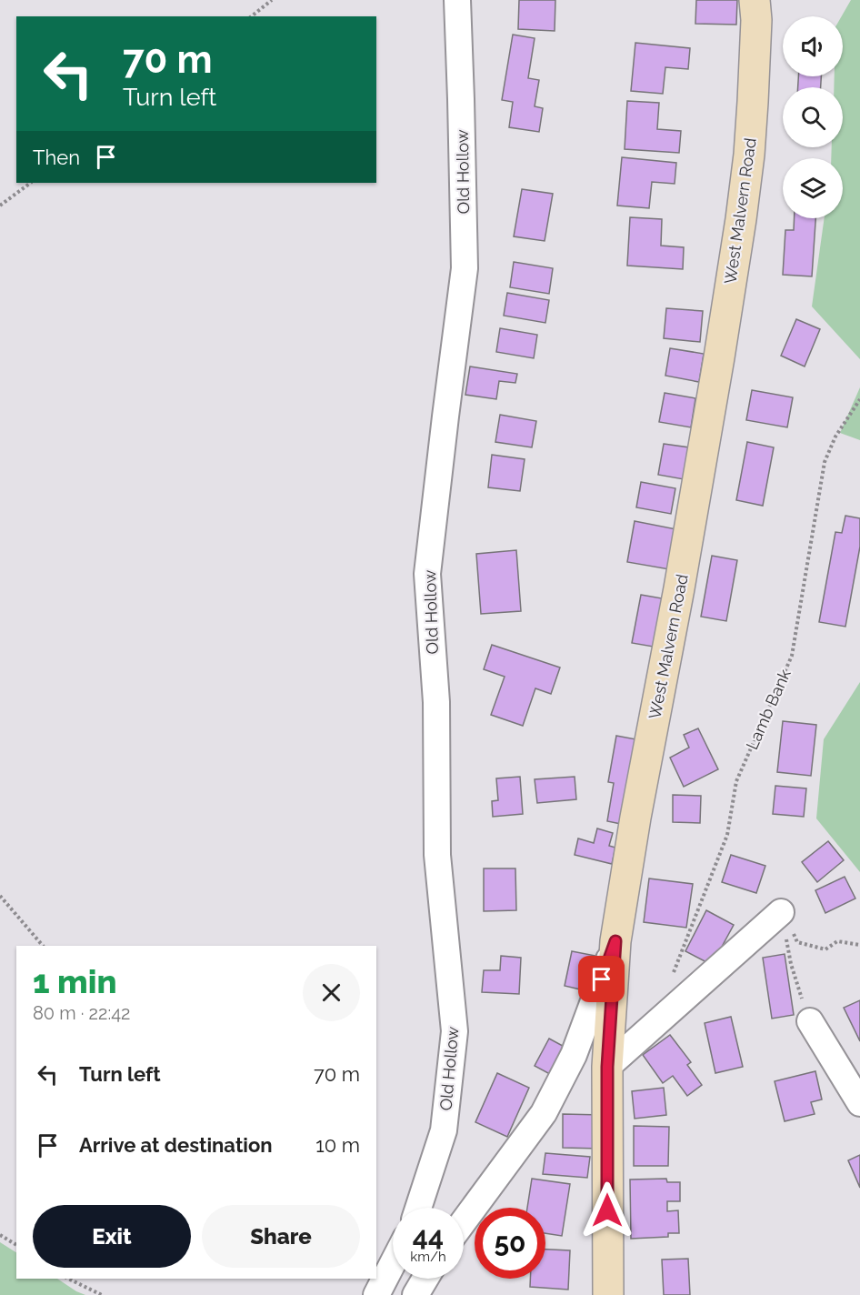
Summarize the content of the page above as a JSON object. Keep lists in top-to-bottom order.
{
  "streets": {
    "main road": ["West Malvern Road"],
    "street": ["Old Hollow"],
    "path": ["Lamb Bank"]
  },
  "page": {
    "turn": ["70 m", "Turn left"],
    "then": "Then",
    "heading": ["1 min", "80 m · 22:42"],
    "list": [
      {
        "name": "Turn left",
        "value": "70 m"
      },
      {
        "name": "Arrive at destination",
        "value": "10 m"
      }
    ],
    "buttons": ["Exit", "Share"],
    "speed": "44 km/h",
    "limit": "50"
  }
}
